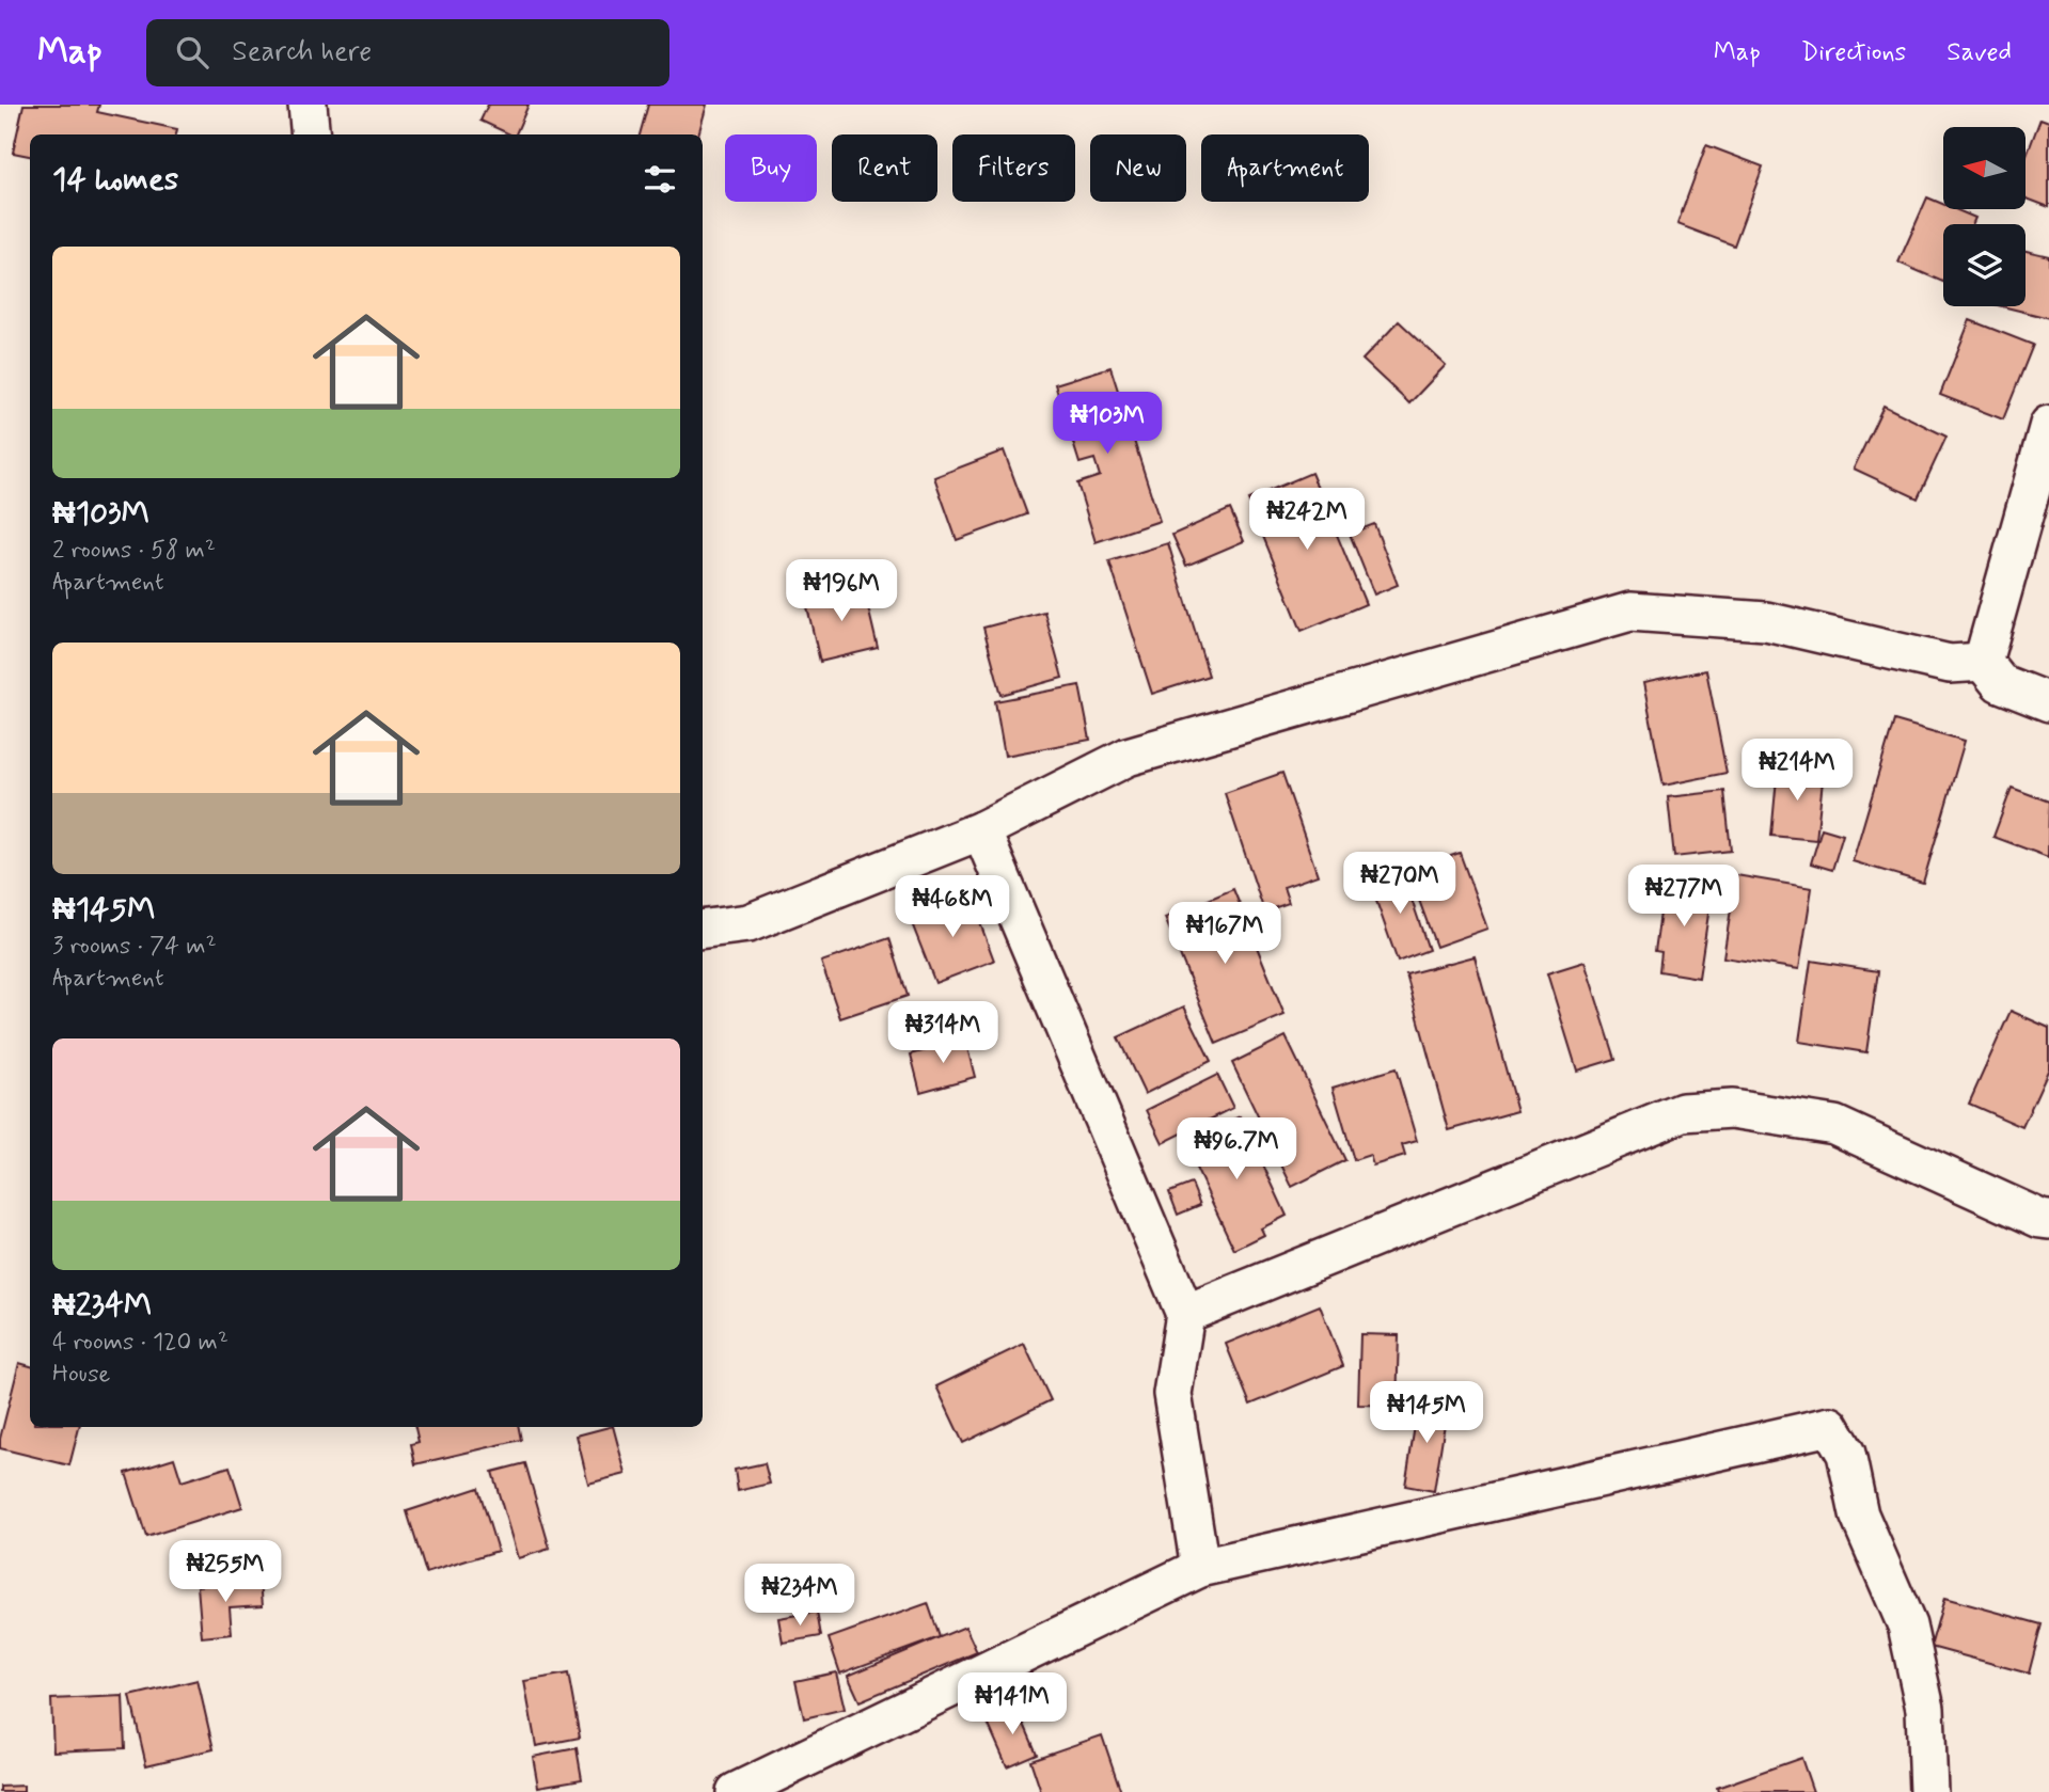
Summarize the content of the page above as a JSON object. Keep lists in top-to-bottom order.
{
  "north": "left",
  "page": {
    "header": "Map",
    "search": "Search here",
    "nav": ["Map", "Directions", "Saved"],
    "chip": [
      "Buy",
      "Rent",
      "Filters",
      "New",
      "Apartment"
    ],
    "heading": "14 homes",
    "list": [
      {
        "name": "₦103M",
        "note": "2 rooms · 58 m² · Apartment"
      },
      {
        "name": "₦145M",
        "note": "3 rooms · 74 m² · Apartment"
      },
      {
        "name": "₦234M",
        "note": "4 rooms · 120 m² · House"
      }
    ],
    "price": [
      "₦103M",
      "₦242M",
      "₦196M",
      "₦214M",
      "₦270M",
      "₦277M",
      "₦468M",
      "₦167M",
      "₦314M",
      "₦96.7M",
      "₦145M",
      "₦255M",
      "₦234M",
      "₦141M"
    ]
  }
}
